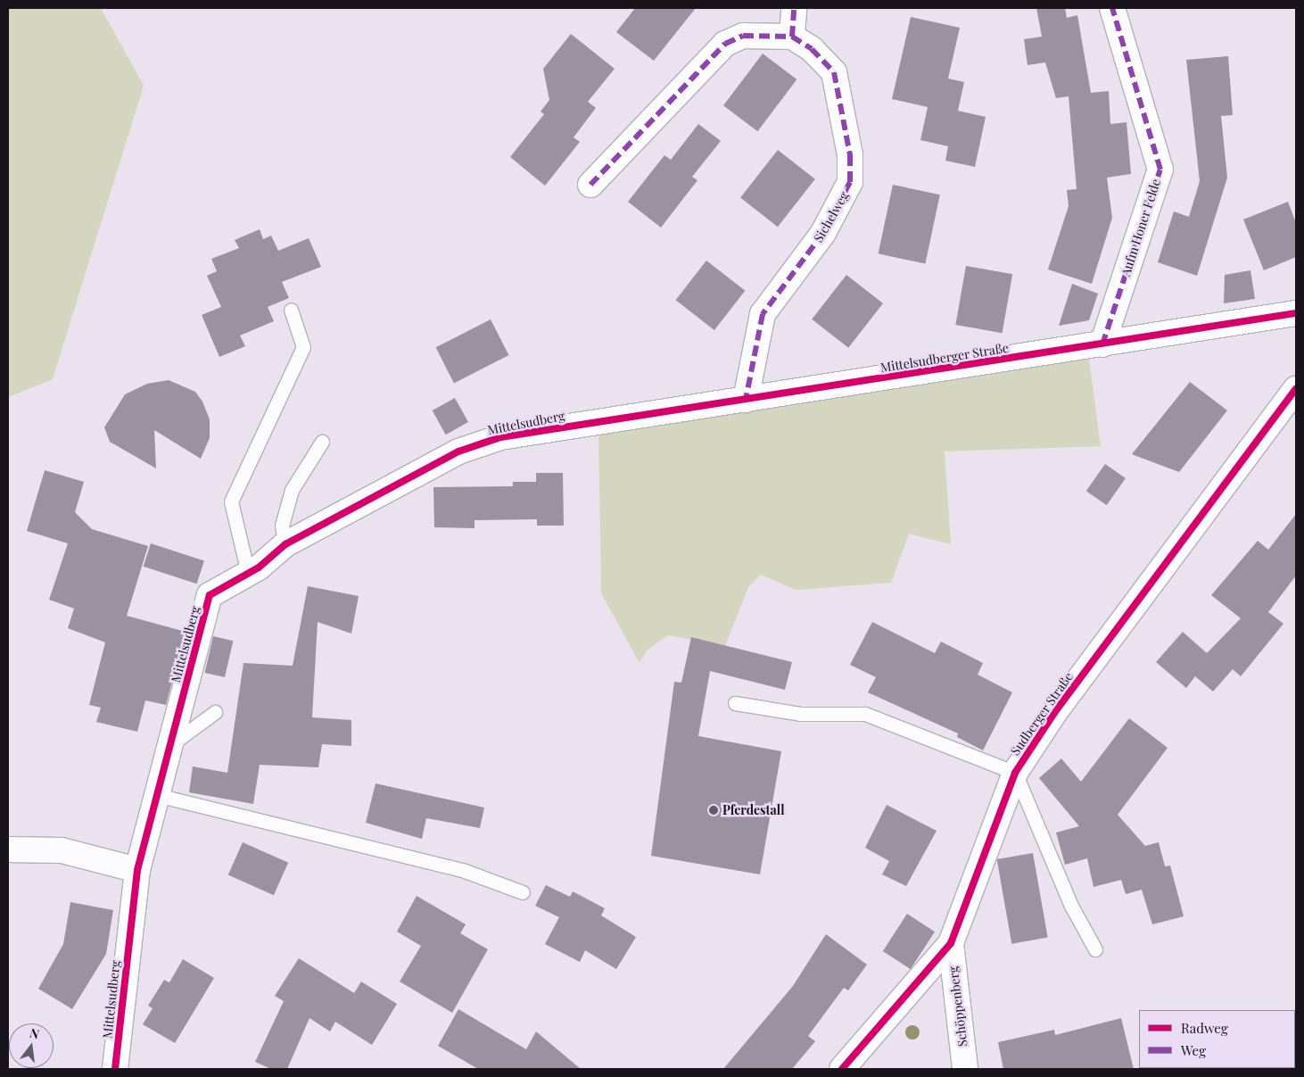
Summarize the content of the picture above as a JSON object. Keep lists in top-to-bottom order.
{
  "streets": {
    "street": [
      "Sichelweg",
      "Aufm Honer Felde",
      "Mittelsudberger Straße",
      "Mittelsudberg",
      "Sudberger Straße",
      "Schöppenberg"
    ]
  },
  "crossings": [
    ["Sichelweg", "Mittelsudberger Straße"],
    ["Aufm Honer Felde", "Mittelsudberger Straße"],
    ["Mittelsudberger Straße", "Mittelsudberg"],
    ["Sudberger Straße", "Schöppenberg"]
  ],
  "places": ["Pferdestall"],
  "legend": ["Radweg", "Weg"],
  "north": "top"
}
